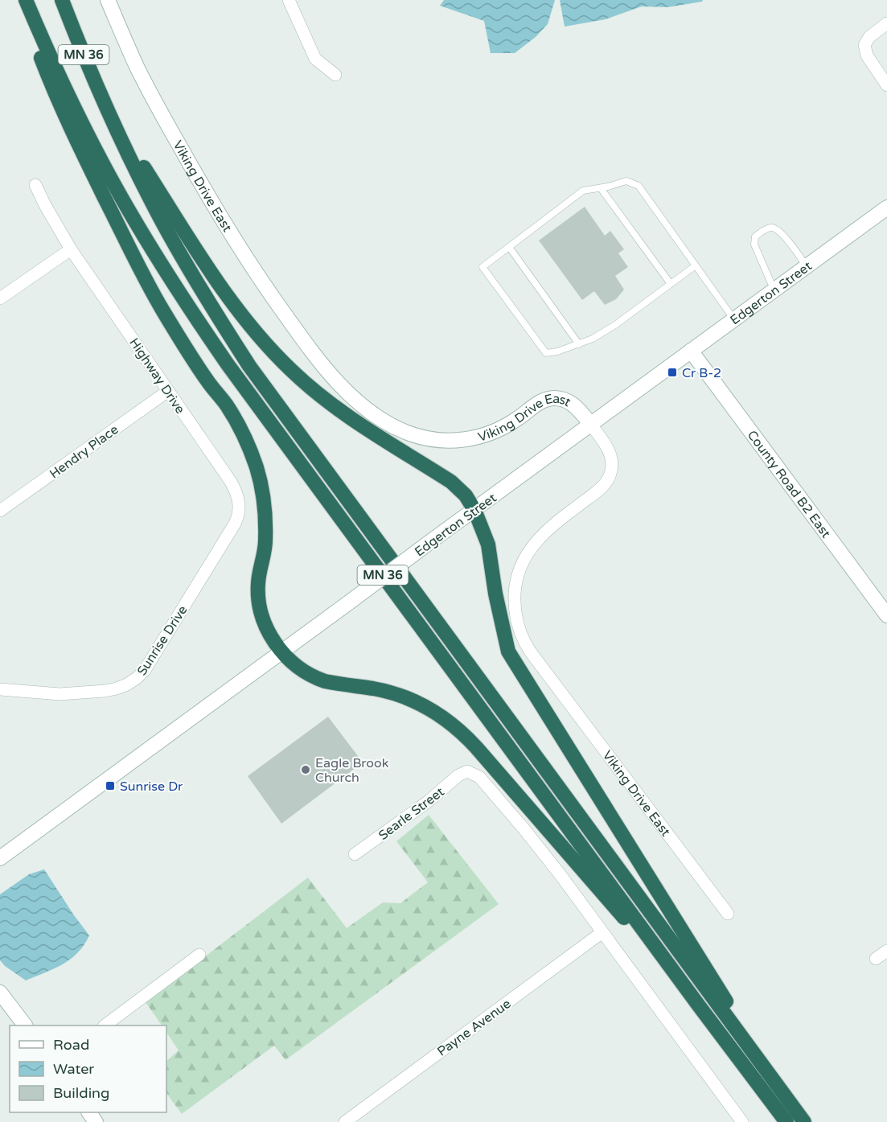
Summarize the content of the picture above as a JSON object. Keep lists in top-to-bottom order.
{
  "streets": {
    "highway": ["MN 36"],
    "street": [
      "Viking Drive East",
      "Edgerton Street",
      "Highway Drive",
      "Hendry Place",
      "County Road B2 East",
      "Sunrise Drive",
      "Searle Street",
      "Payne Avenue"
    ]
  },
  "crossings": [
    ["Viking Drive East", "Edgerton Street"],
    ["Edgerton Street", "County Road B2 East"],
    ["Highway Drive", "Hendry Place"],
    ["Highway Drive", "Sunrise Drive"],
    ["Searle Street", "Payne Avenue"]
  ],
  "places": {
    "transit": ["Cr B-2", "Sunrise Dr"],
    "other": ["Eagle Brook Church"]
  },
  "legend": ["Road", "Water", "Building"]
}
